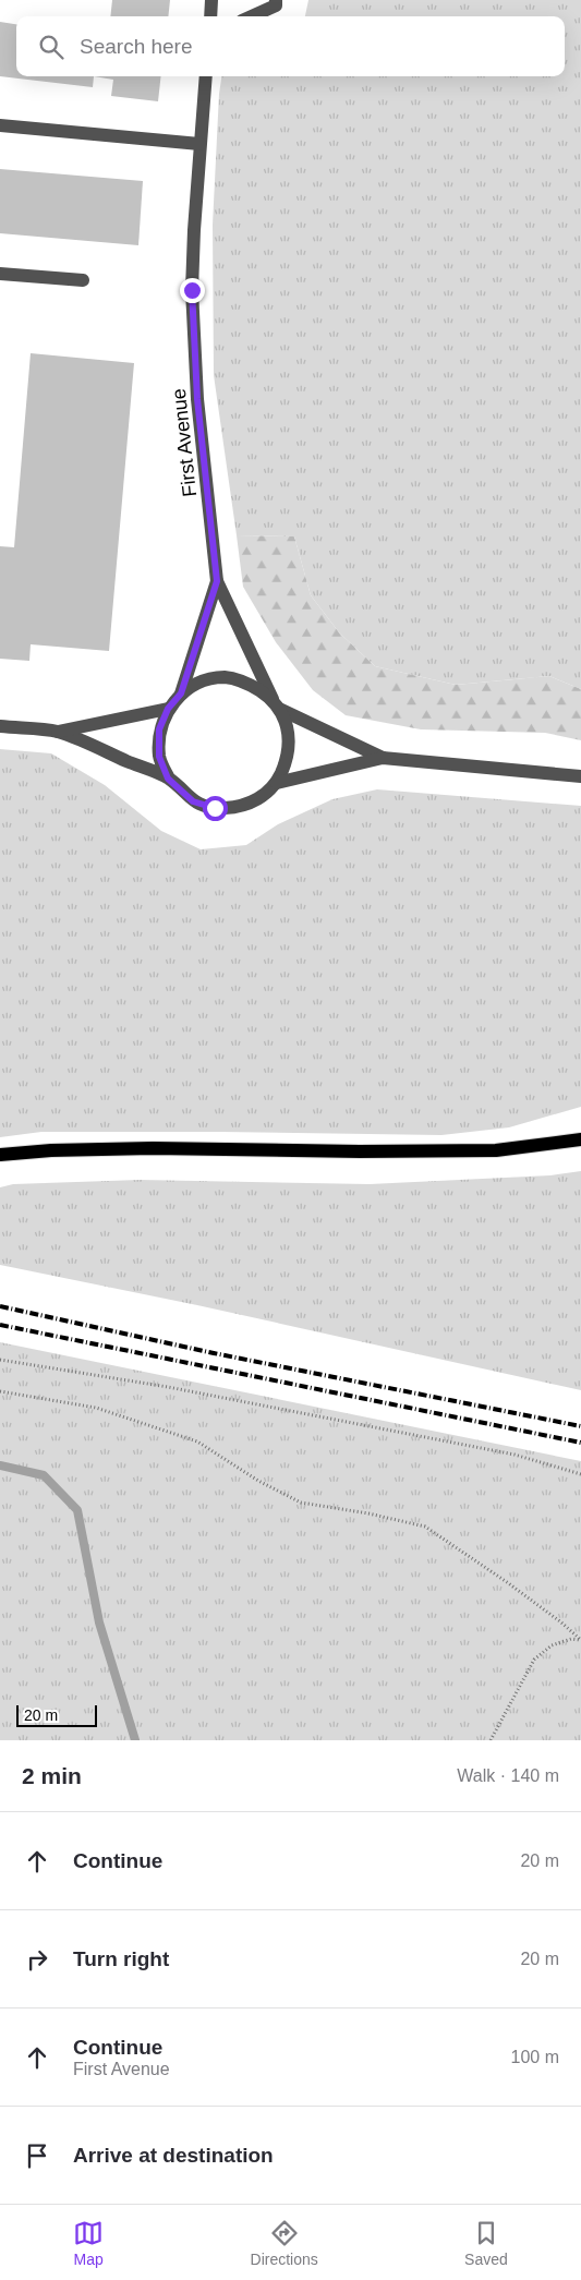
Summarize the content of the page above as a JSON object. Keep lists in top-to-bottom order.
{
  "streets": {
    "street": ["First Avenue"]
  },
  "scale_bar": "20 m",
  "page": {
    "search": "Search here",
    "scale": "20 m",
    "heading": ["2 min", "Walk · 140 m"],
    "list": [
      ["Continue", "20 m"],
      ["Turn right", "20 m"],
      ["Continue", "First Avenue", "100 m"],
      "Arrive at destination"
    ],
    "nav": ["Map", "Directions", "Saved"]
  }
}
